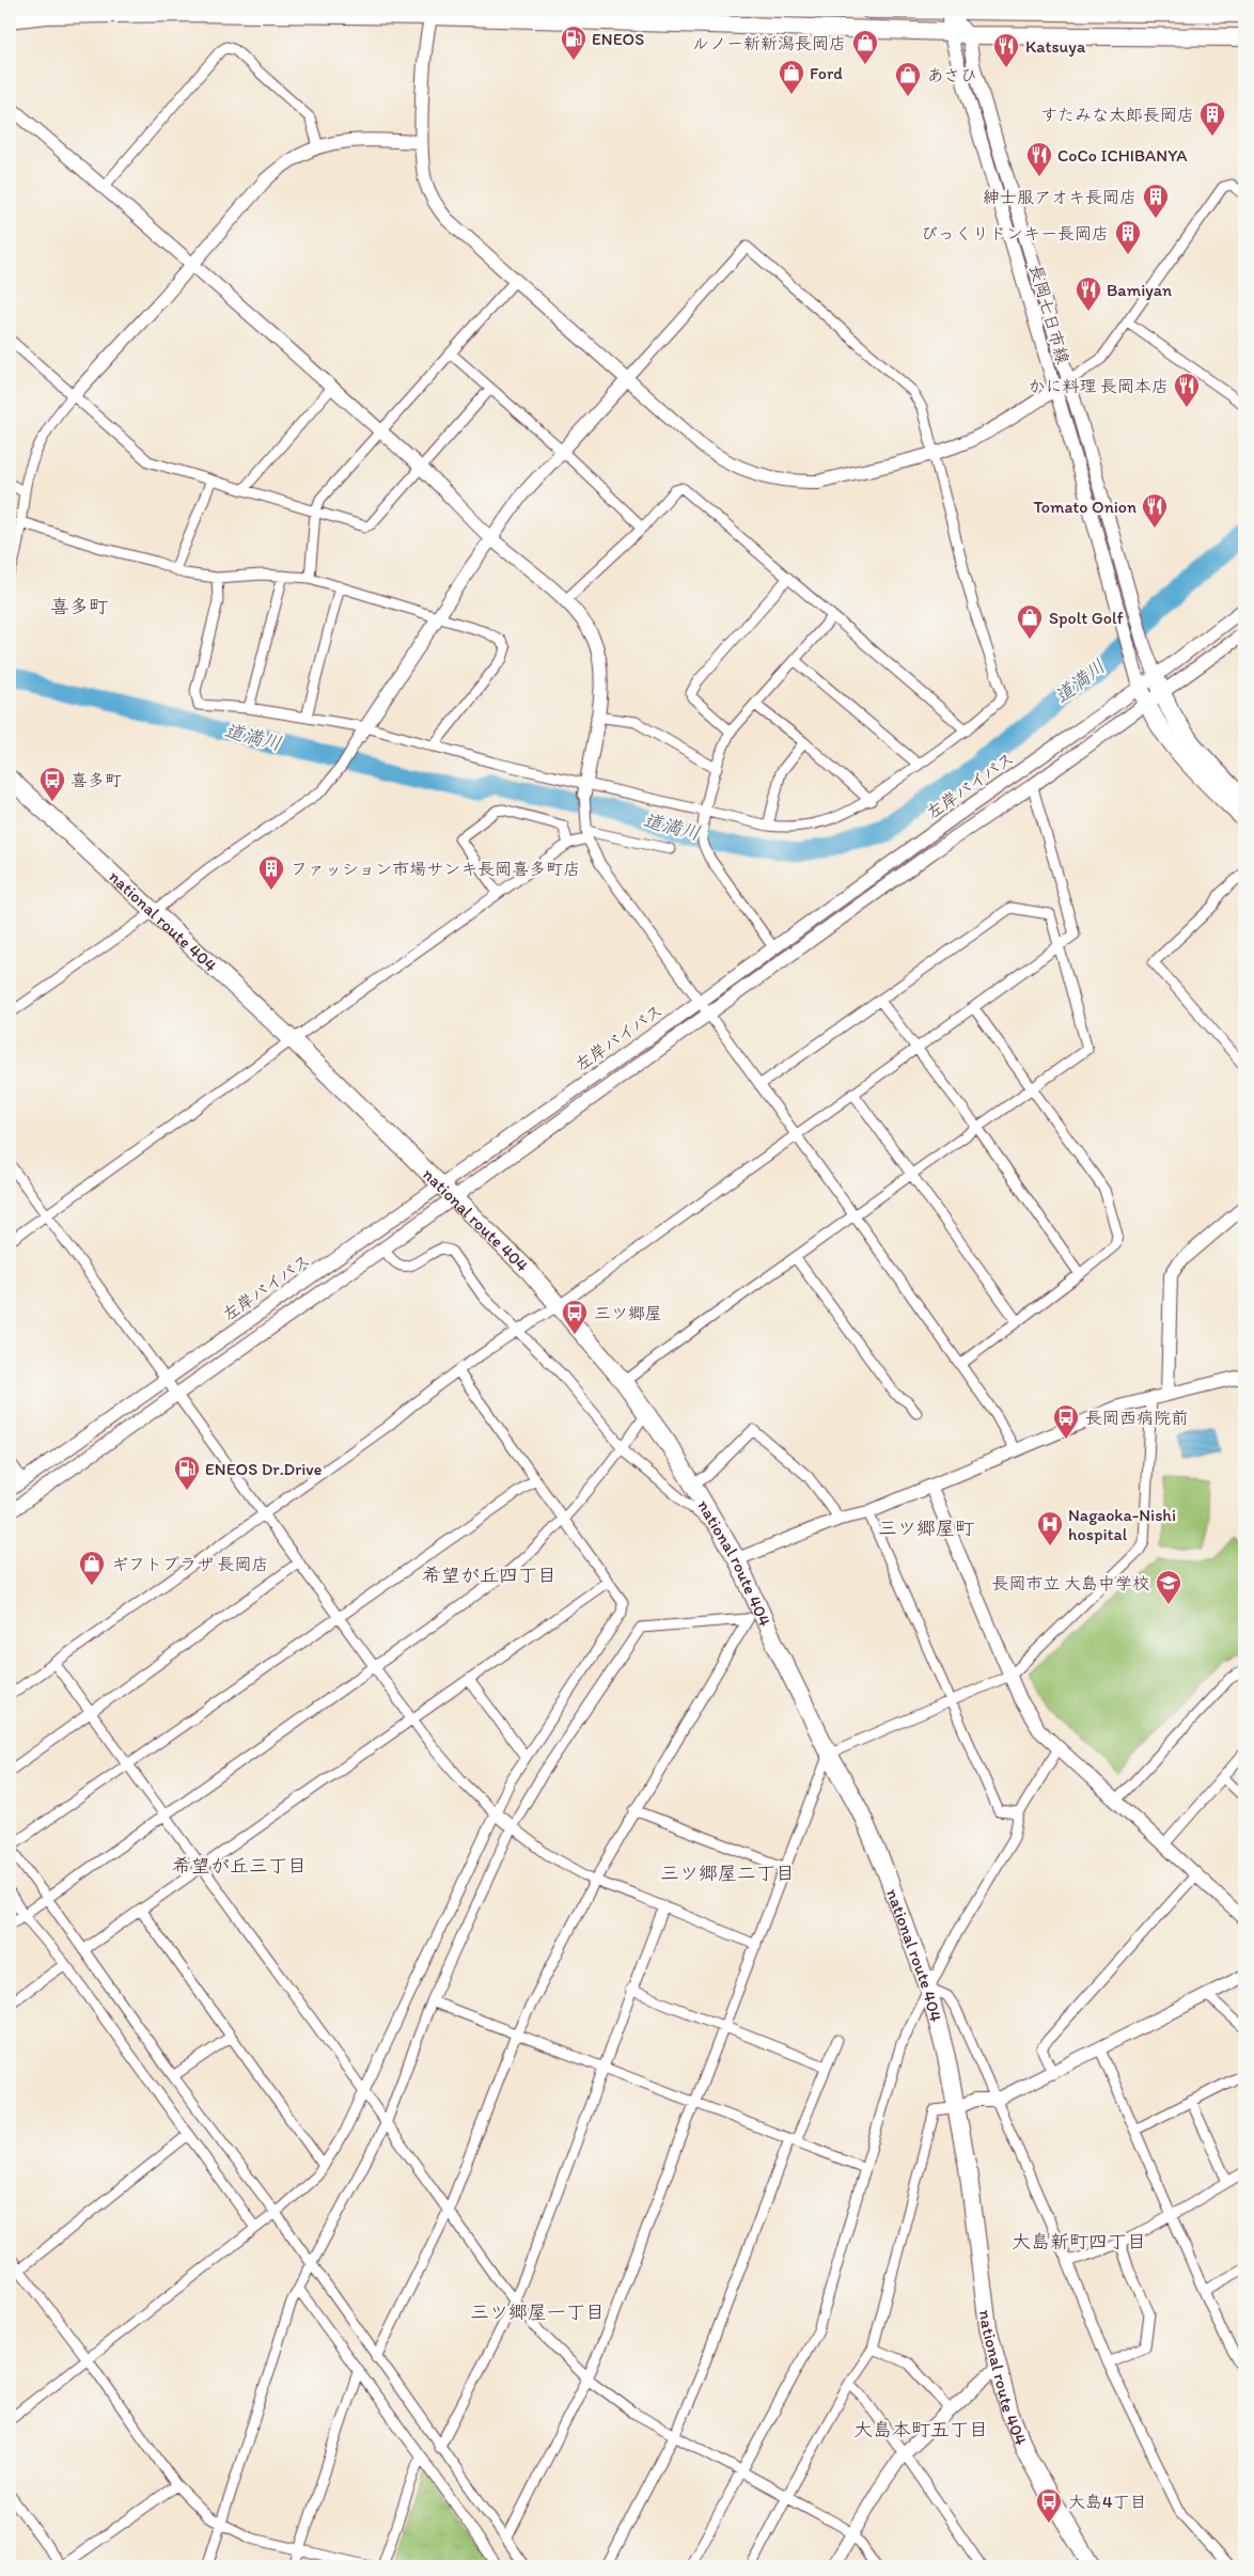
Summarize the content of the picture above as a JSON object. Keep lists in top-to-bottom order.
{
  "streets": {
    "highway": ["national route 404"],
    "street": ["長岡七日市線", "左岸バイパス"]
  },
  "crossings": [
    ["長岡七日市線", "左岸バイパス"],
    ["左岸バイパス", "national route 404"]
  ],
  "districts": [
    "喜多町",
    "三ツ郷屋町",
    "希望が丘四丁目",
    "希望が丘三丁目",
    "三ツ郷屋二丁目",
    "大島新町四丁目",
    "三ツ郷屋一丁目",
    "大島本町五丁目"
  ],
  "water": ["道満川"],
  "places": {
    "fuel station": ["ENEOS", "ENEOS Dr.Drive"],
    "shop": [
      "ルノー新新潟長岡店",
      "Ford",
      "あさひ",
      "Spolt Golf",
      "ギフトプラザ 長岡店"
    ],
    "restaurant": [
      "Katsuya",
      "CoCo ICHIBANYA",
      "Bamiyan",
      "かに料理 長岡本店",
      "Tomato Onion"
    ],
    "building": [
      "すたみな太郎長岡店",
      "紳士服アオキ長岡店",
      "びっくりドンキー長岡店",
      "ファッション市場サンキ長岡喜多町店"
    ],
    "bus stop": [
      "喜多町",
      "三ツ郷屋",
      "長岡西病院前",
      "大島4丁目"
    ],
    "hospital": ["Nagaoka-Nishi hospital"],
    "school or university": ["長岡市立 大島中学校"]
  }
}
